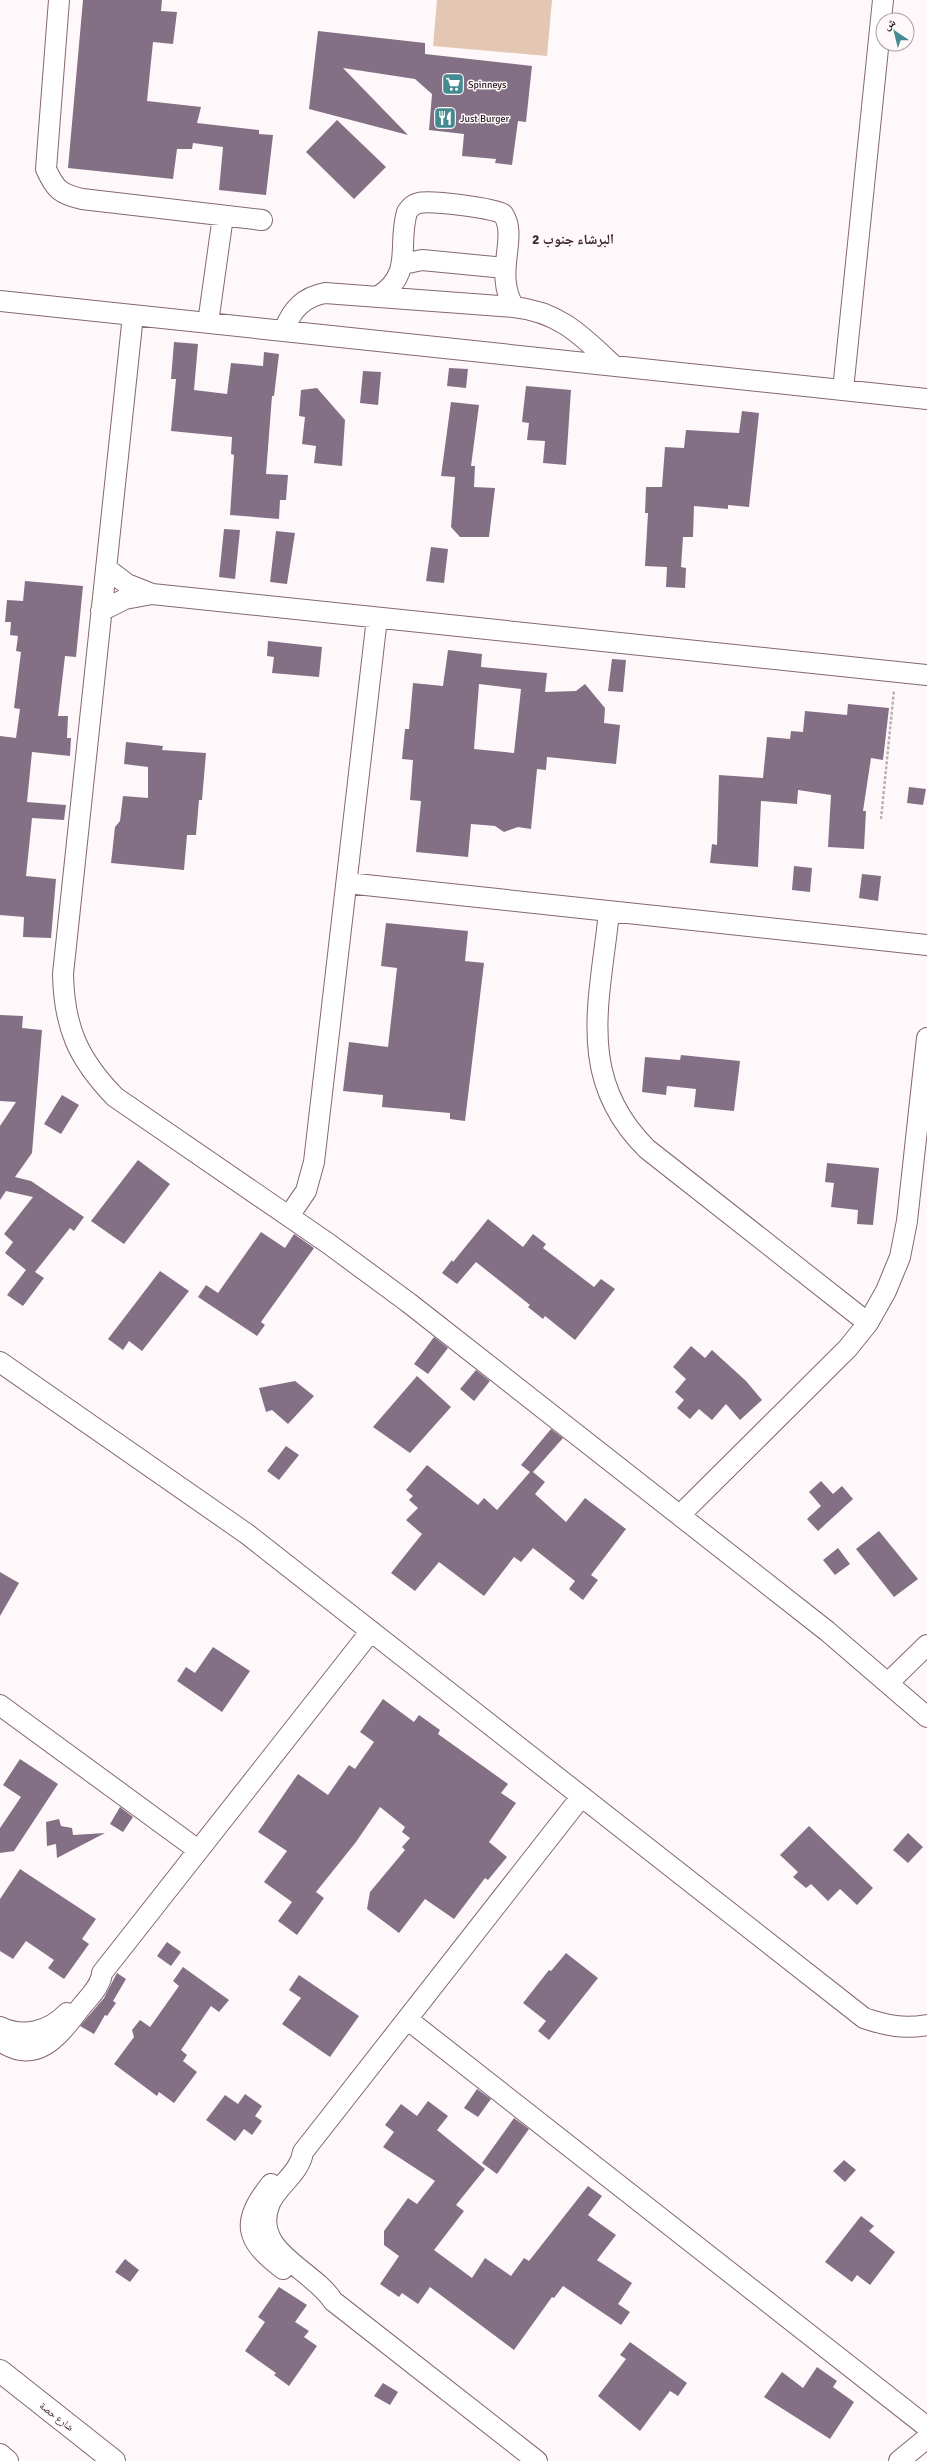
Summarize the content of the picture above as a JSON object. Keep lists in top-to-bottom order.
{
  "streets": {
    "main road": ["شارع حصة"]
  },
  "districts": ["البرشاء جنوب 2"],
  "places": {
    "supermarket": ["Spinneys"],
    "restaurant": ["Just Burger"]
  },
  "north": "top left"
}
